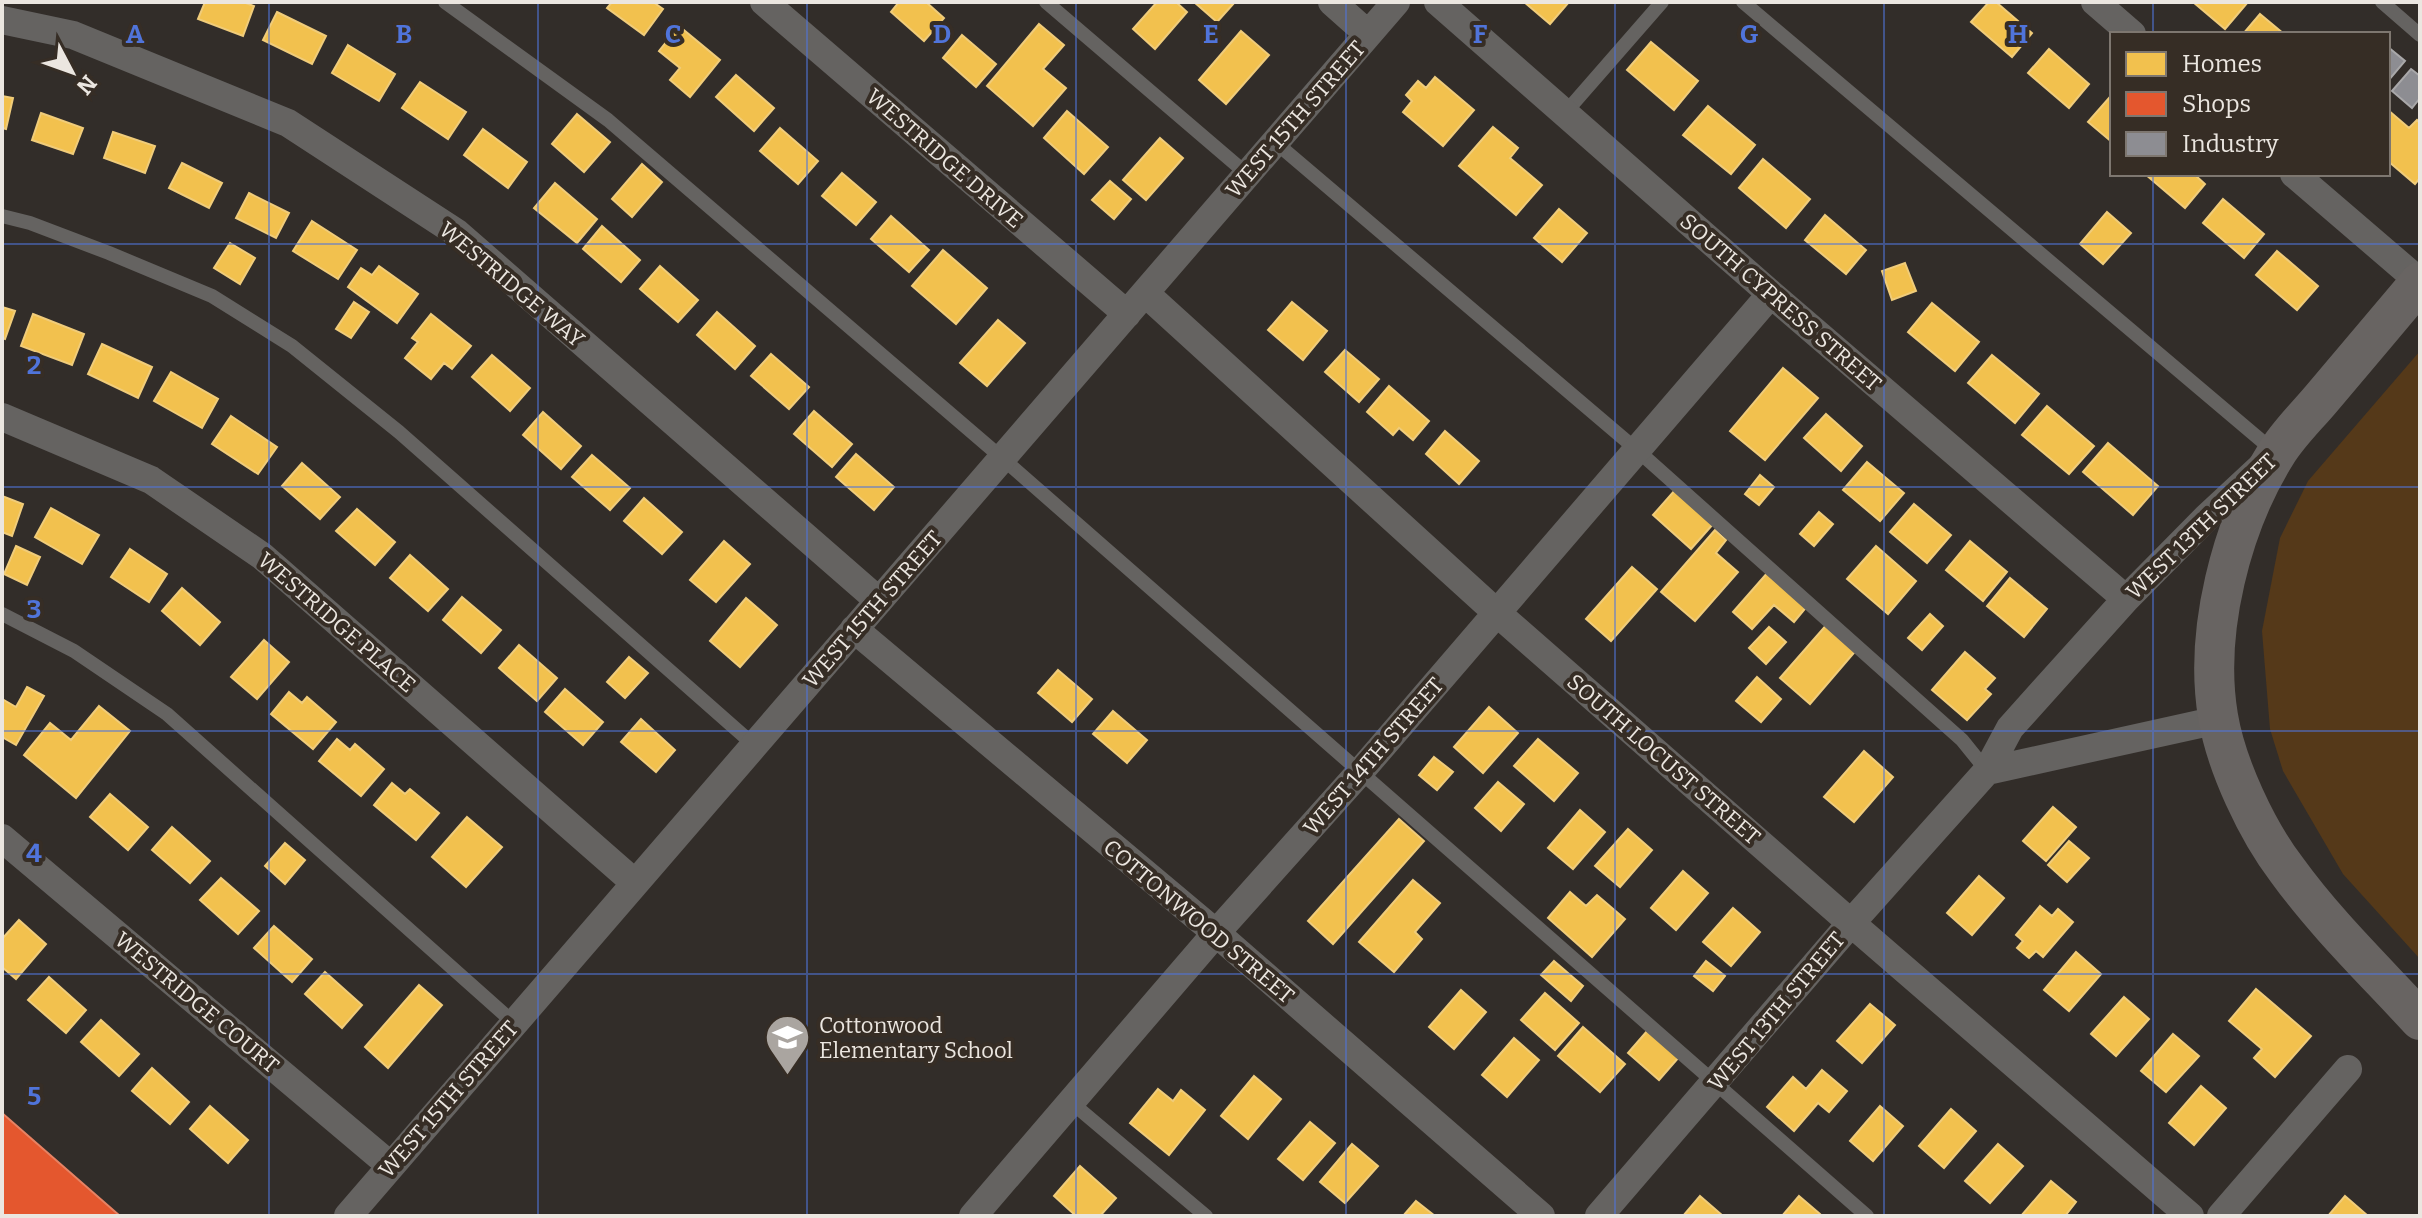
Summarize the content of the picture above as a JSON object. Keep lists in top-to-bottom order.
{
  "streets": {
    "main road": ["WEST 13TH STREET"],
    "street": [
      "WEST 15TH STREET",
      "WESTRIDGE DRIVE",
      "WESTRIDGE WAY",
      "SOUTH CYPRESS STREET",
      "WESTRIDGE PLACE",
      "WEST 14TH STREET",
      "SOUTH LOCUST STREET",
      "COTTONWOOD STREET",
      "WESTRIDGE COURT"
    ]
  },
  "crossings": [
    ["WEST 15TH STREET", "WESTRIDGE DRIVE"],
    ["WEST 15TH STREET", "WESTRIDGE WAY"],
    ["WEST 15TH STREET", "WESTRIDGE PLACE"],
    ["WEST 15TH STREET", "SOUTH LOCUST STREET"],
    ["WEST 15TH STREET", "COTTONWOOD STREET"],
    ["WEST 15TH STREET", "WESTRIDGE COURT"],
    ["WESTRIDGE DRIVE", "SOUTH LOCUST STREET"],
    ["SOUTH CYPRESS STREET", "WEST 13TH STREET"],
    ["SOUTH CYPRESS STREET", "WEST 14TH STREET"],
    ["WEST 13TH STREET", "SOUTH LOCUST STREET"],
    ["WEST 14TH STREET", "SOUTH LOCUST STREET"],
    ["WEST 14TH STREET", "COTTONWOOD STREET"]
  ],
  "places": {
    "school or university": ["Cottonwood Elementary School"]
  },
  "legend": ["Homes", "Shops", "Industry"],
  "north": "bottom right",
  "grid": {
    "columns": [
      "A",
      "B",
      "C",
      "D",
      "E",
      "F",
      "G",
      "H"
    ],
    "rows": [
      "2",
      "3",
      "4",
      "5"
    ]
  }
}
